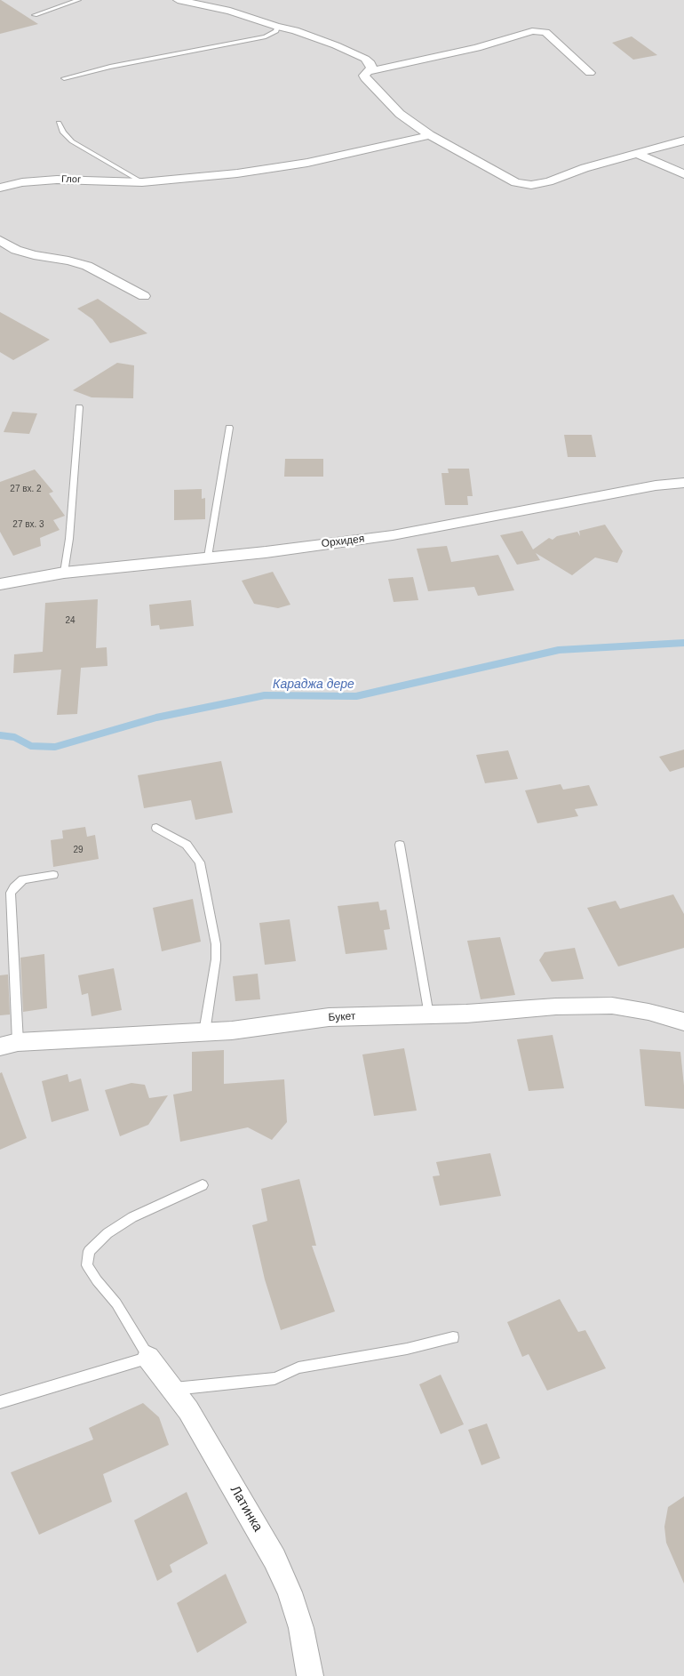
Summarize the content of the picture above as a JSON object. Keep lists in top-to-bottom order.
{
  "streets": {
    "street": [
      "Глог",
      "Орхидея",
      "Букет",
      "Латинка"
    ]
  },
  "water": ["Караджа дере"],
  "house_numbers": [
    "27 вх. 2",
    "27 вх. 3",
    "24",
    "29"
  ]
}
